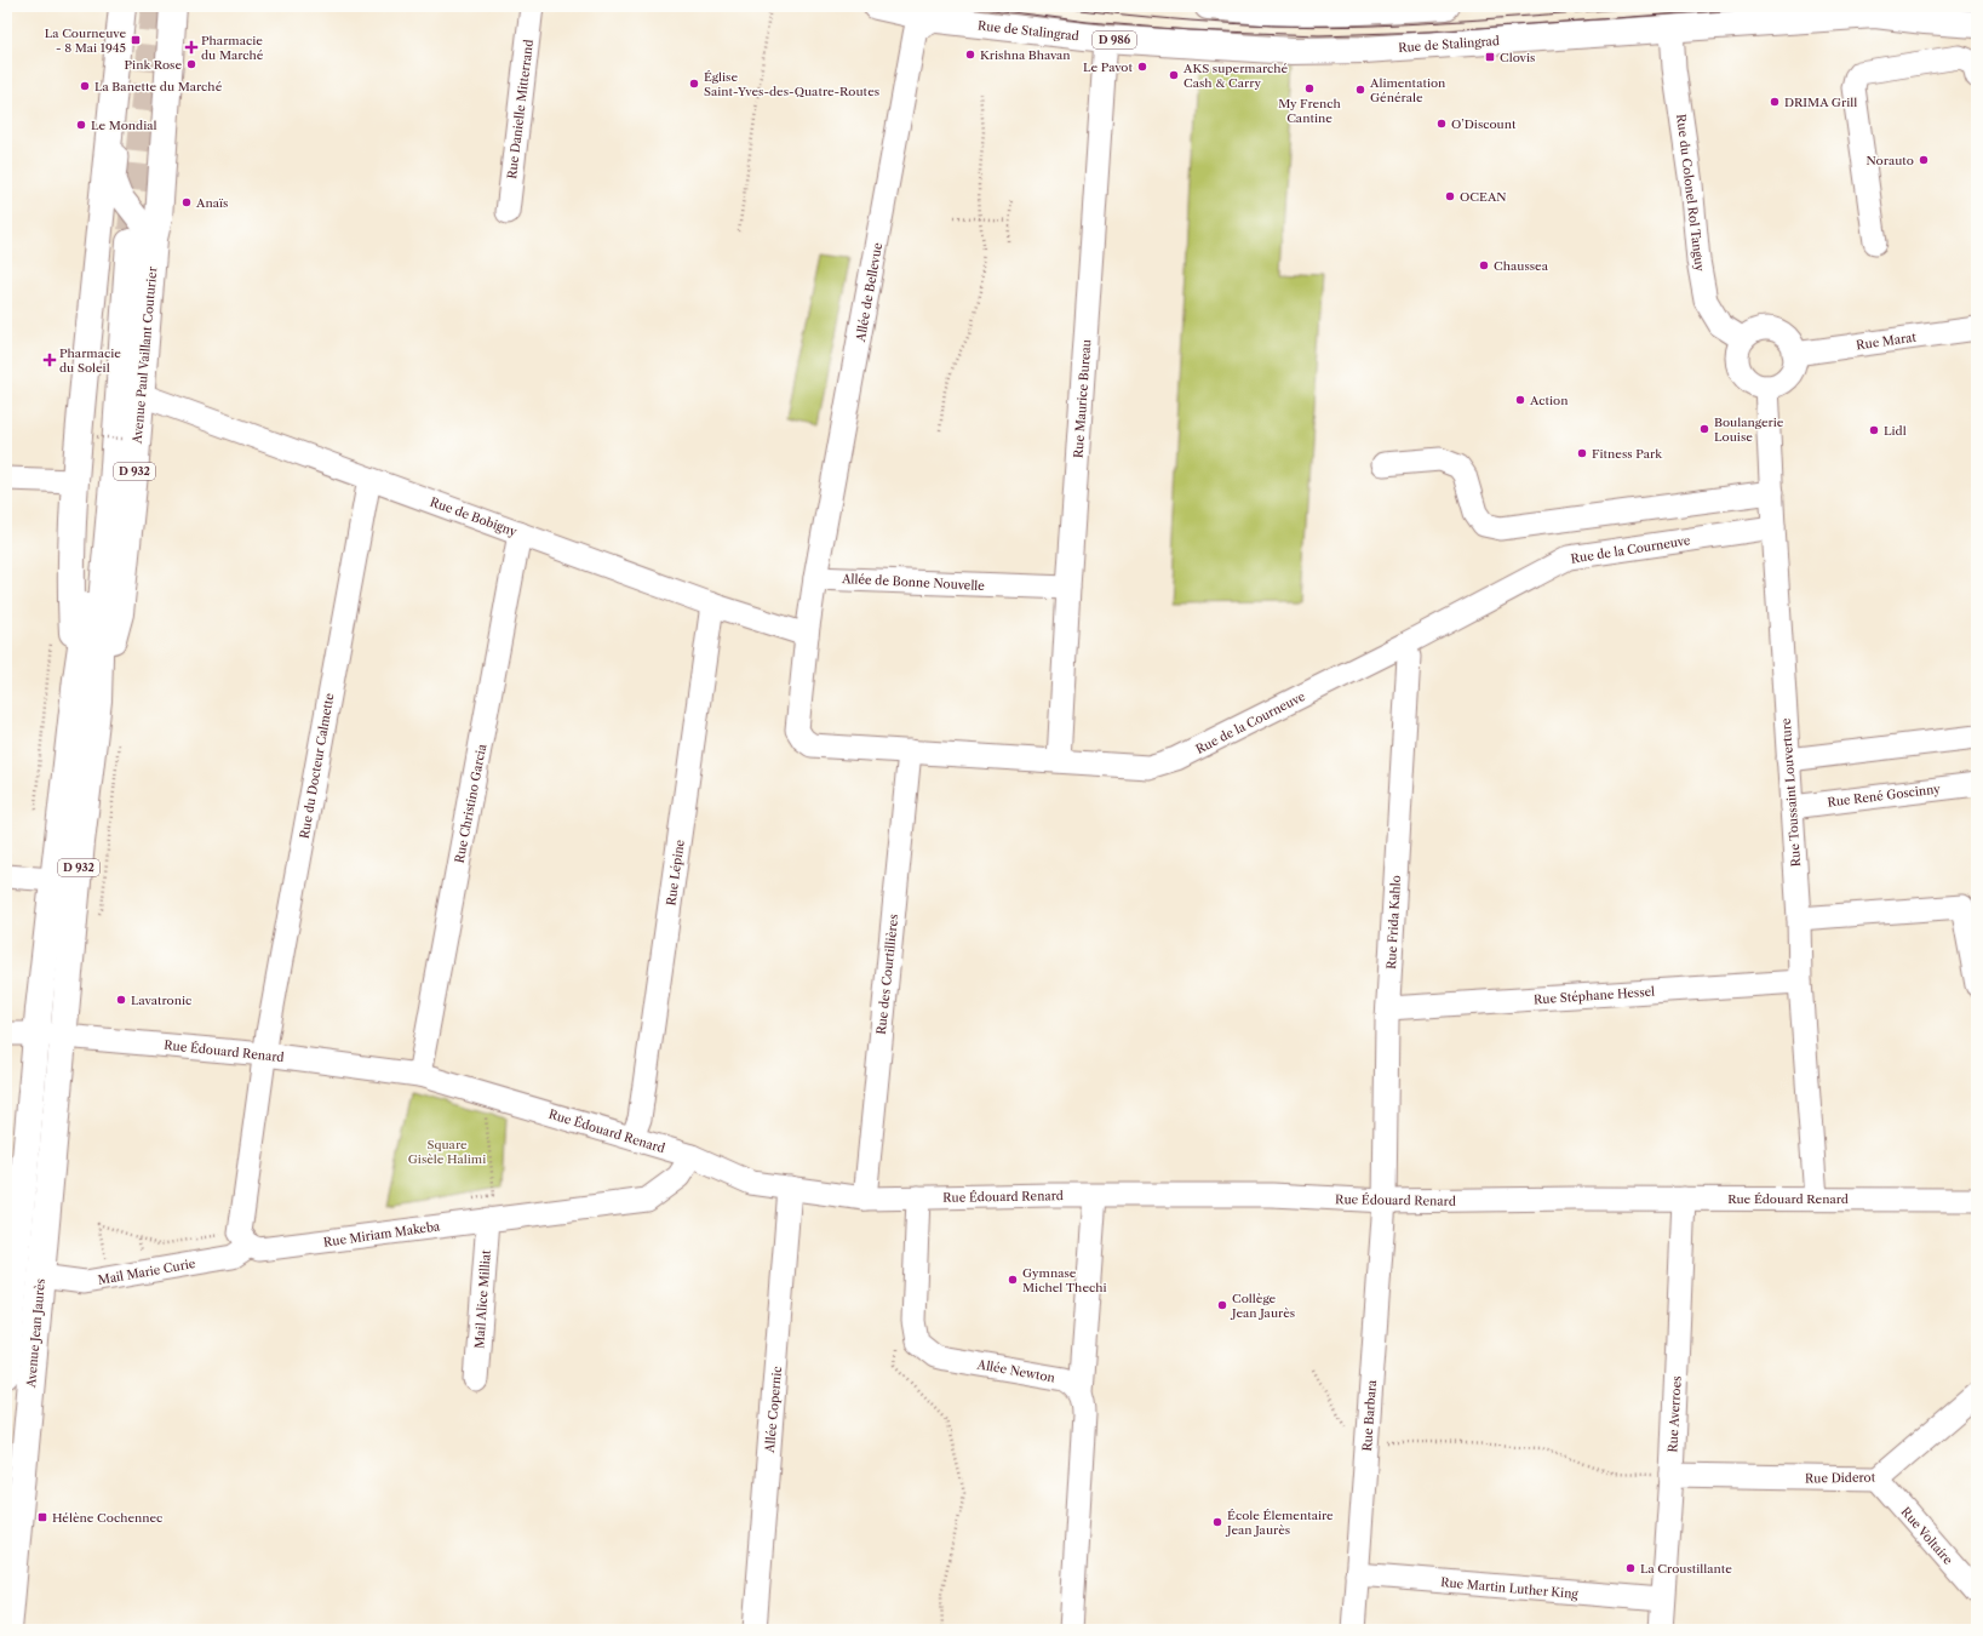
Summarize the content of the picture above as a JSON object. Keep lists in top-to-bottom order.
{
  "streets": {
    "main road": [
      "Rue de Stalingrad",
      "D 986",
      "Avenue Paul Vaillant Couturier",
      "D 932",
      "Avenue Jean Jaurès"
    ],
    "street": [
      "Rue Danielle Mitterrand",
      "Rue du Colonel Rol Tanguy",
      "Allée de Bellevue",
      "Rue Marat",
      "Rue Maurice Bureau",
      "Rue de Bobigny",
      "Rue de la Courneuve",
      "Allée de Bonne Nouvelle",
      "Rue du Docteur Calmette",
      "Rue Toussaint Louverture",
      "Rue René Goscinny",
      "Rue Christino Garcia",
      "Rue Lépine",
      "Rue Frida Kahlo",
      "Rue des Courtillières",
      "Rue Stéphane Hessel",
      "Rue Édouard Renard",
      "Rue Miriam Makeba",
      "Mail Marie Curie",
      "Mail Alice Milliat",
      "Allée Newton",
      "Allée Copernic",
      "Rue Averroes",
      "Rue Barbara",
      "Rue Diderot",
      "Rue Voltaire",
      "Rue Martin Luther King"
    ]
  },
  "crossings": [
    ["Rue de Stalingrad", "D 986"],
    ["Rue de Stalingrad", "Rue du Colonel Rol Tanguy"],
    ["Rue de Stalingrad", "Allée de Bellevue"],
    ["Rue de Stalingrad", "Rue Maurice Bureau"],
    ["D 986", "Allée de Bellevue"],
    ["Rue du Colonel Rol Tanguy", "Rue Marat"],
    ["Rue du Colonel Rol Tanguy", "Rue Toussaint Louverture"],
    ["Allée de Bellevue", "Allée de Bonne Nouvelle"],
    ["Rue Marat", "Rue Toussaint Louverture"],
    ["Avenue Paul Vaillant Couturier", "Rue de Bobigny"],
    ["Avenue Paul Vaillant Couturier", "Rue Édouard Renard"],
    ["Avenue Paul Vaillant Couturier", "Avenue Jean Jaurès"],
    ["Rue Maurice Bureau", "Rue de la Courneuve"],
    ["Rue Maurice Bureau", "Allée de Bonne Nouvelle"],
    ["Rue de Bobigny", "Rue de la Courneuve"],
    ["Rue de Bobigny", "Rue du Docteur Calmette"],
    ["Rue de Bobigny", "Rue Christino Garcia"],
    ["Rue de Bobigny", "Rue Lépine"],
    ["Rue de la Courneuve", "Rue Toussaint Louverture"],
    ["Rue de la Courneuve", "Rue Frida Kahlo"],
    ["Rue de la Courneuve", "Rue des Courtillières"],
    ["Rue du Docteur Calmette", "Rue Édouard Renard"],
    ["Rue Toussaint Louverture", "Rue René Goscinny"],
    ["Rue Toussaint Louverture", "Rue Stéphane Hessel"],
    ["Rue Toussaint Louverture", "Rue Édouard Renard"],
    ["Rue Christino Garcia", "Rue Édouard Renard"],
    ["Rue Lépine", "Rue Édouard Renard"],
    ["Rue Frida Kahlo", "Rue Stéphane Hessel"],
    ["Rue Frida Kahlo", "Rue Édouard Renard"],
    ["Rue Frida Kahlo", "Rue Barbara"],
    ["Rue des Courtillières", "Rue Édouard Renard"],
    ["Rue Édouard Renard", "Rue Miriam Makeba"],
    ["Rue Édouard Renard", "Avenue Jean Jaurès"],
    ["Rue Édouard Renard", "Allée Newton"],
    ["Rue Édouard Renard", "Allée Copernic"],
    ["Rue Édouard Renard", "Rue Averroes"],
    ["Rue Édouard Renard", "Rue Barbara"],
    ["Rue Miriam Makeba", "Mail Marie Curie"],
    ["Rue Miriam Makeba", "Mail Alice Milliat"],
    ["Mail Marie Curie", "Avenue Jean Jaurès"],
    ["Rue Averroes", "Rue Diderot"],
    ["Rue Averroes", "Rue Martin Luther King"],
    ["Rue Barbara", "Rue Martin Luther King"],
    ["Rue Diderot", "Rue Voltaire"]
  ],
  "parks": ["Square Gisèle Halimi"],
  "places": {
    "transit": ["La Courneuve - 8 Mai 1945", "Clovis", "Hélène Cochennec"],
    "health": ["Pharmacie du Marché", "Pharmacie du Soleil"],
    "other": [
      "Krishna Bhavan",
      "Pink Rose",
      "Le Pavot",
      "AKS supermarché Cash & Carry",
      "Église Saint-Yves-des-Quatre-Routes",
      "La Banette du Marché",
      "My French Cantine",
      "Alimentation Générale",
      "DRIMA Grill",
      "O’Discount",
      "Le Mondial",
      "Norauto",
      "OCEAN",
      "Anaïs",
      "Chaussea",
      "Action",
      "Boulangerie Louise",
      "Lidl",
      "Fitness Park",
      "Lavatronic",
      "Gymnase Michel Thechi",
      "Collège Jean Jaurès",
      "École Élementaire Jean Jaurès",
      "La Croustillante"
    ]
  }
}
